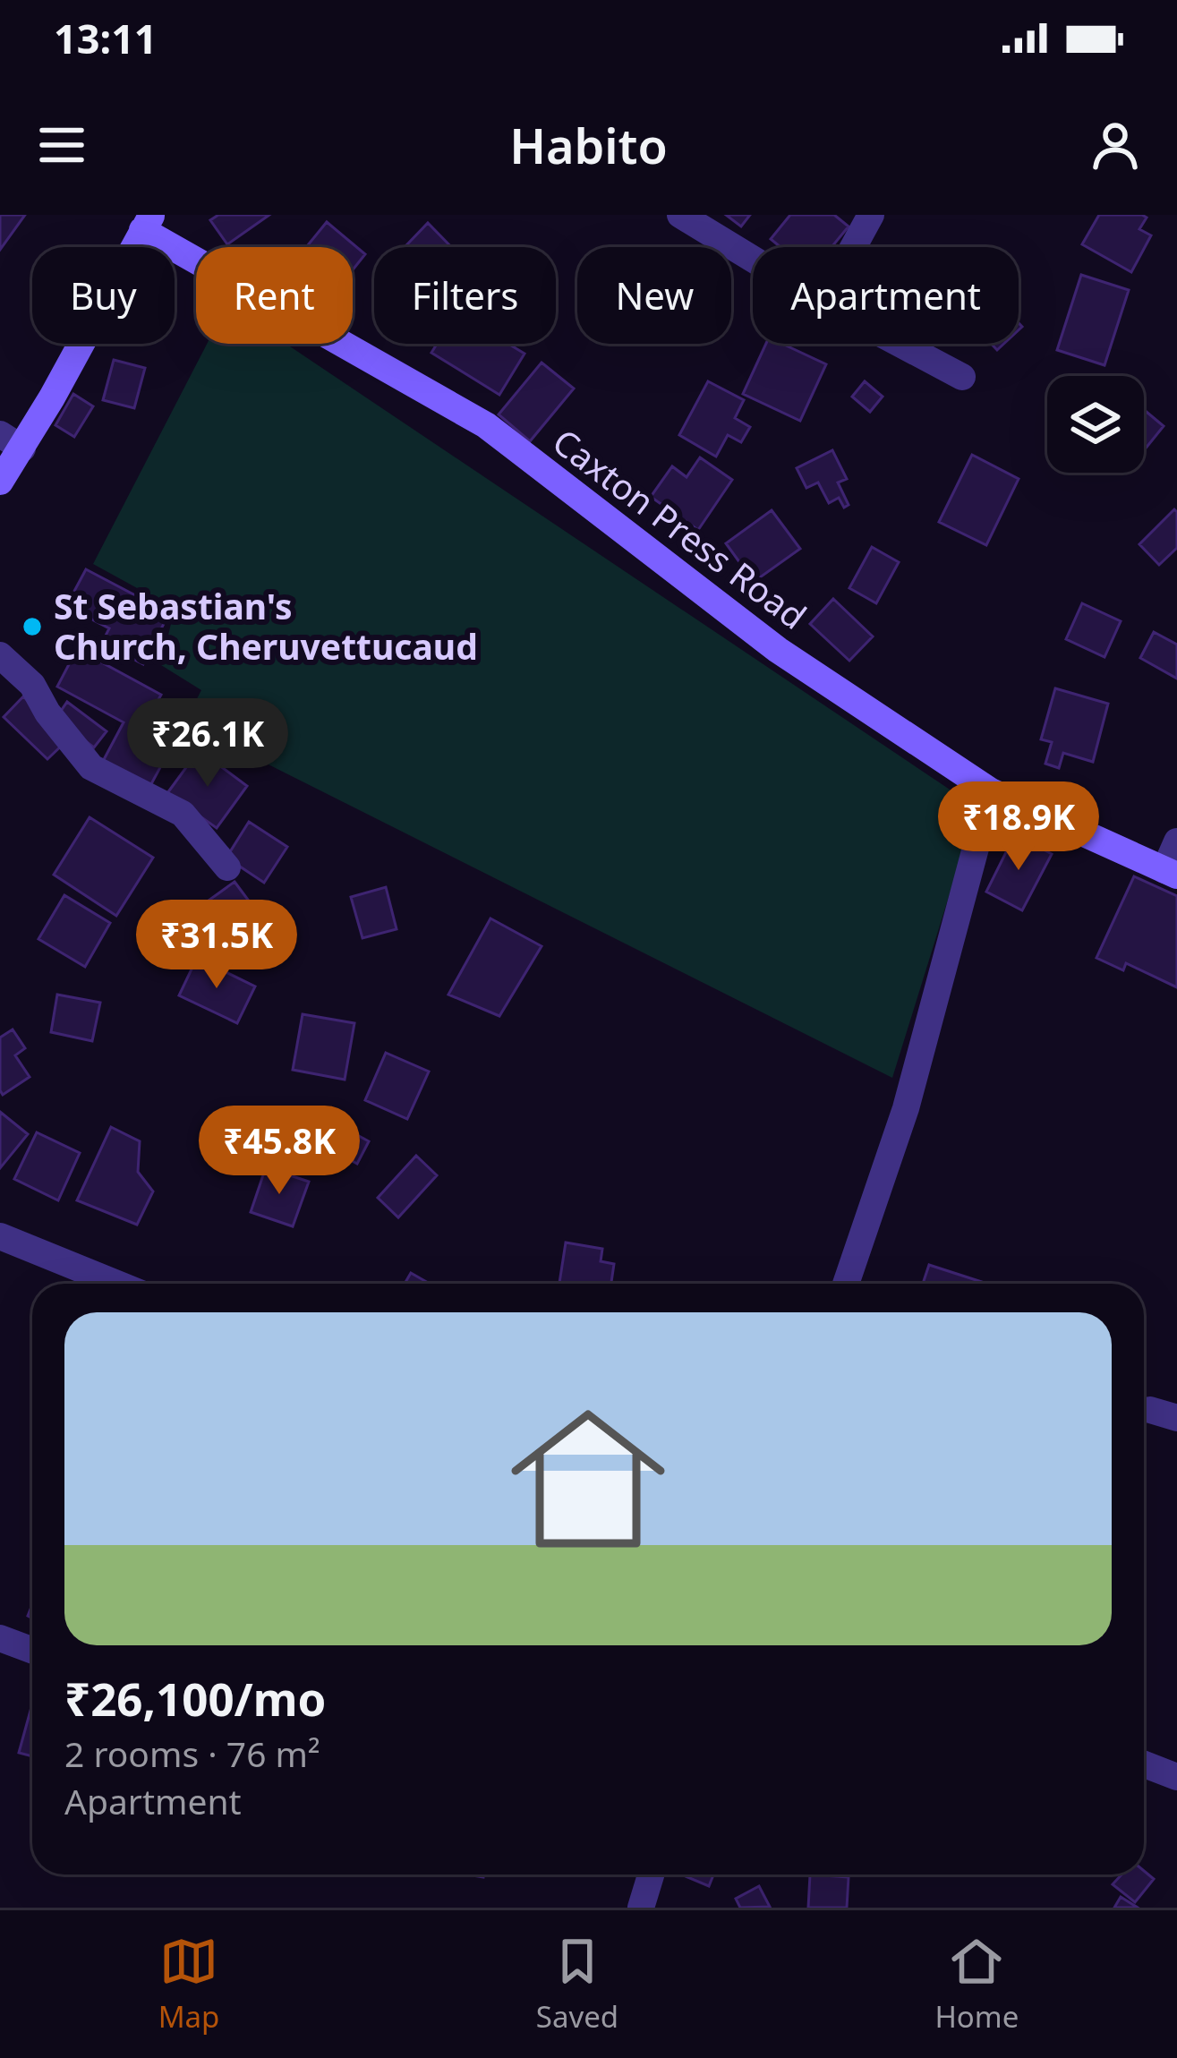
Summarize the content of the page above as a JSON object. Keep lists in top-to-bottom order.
{
  "streets": {
    "street": ["Caxton Press Road"]
  },
  "places": ["St Sebastian's Church, Cheruvettucaud"],
  "page": {
    "status": "13:11",
    "header": "Habito",
    "chip": [
      "Buy",
      "Rent",
      "Filters",
      "New",
      "Apartment"
    ],
    "price": [
      "₹26.1K",
      "₹18.9K",
      "₹31.5K",
      "₹45.8K"
    ],
    "list": [
      {
        "name": "₹26,100/mo",
        "note": "2 rooms · 76 m² · Apartment"
      }
    ],
    "tabs": ["Map", "Saved", "Home"]
  }
}
